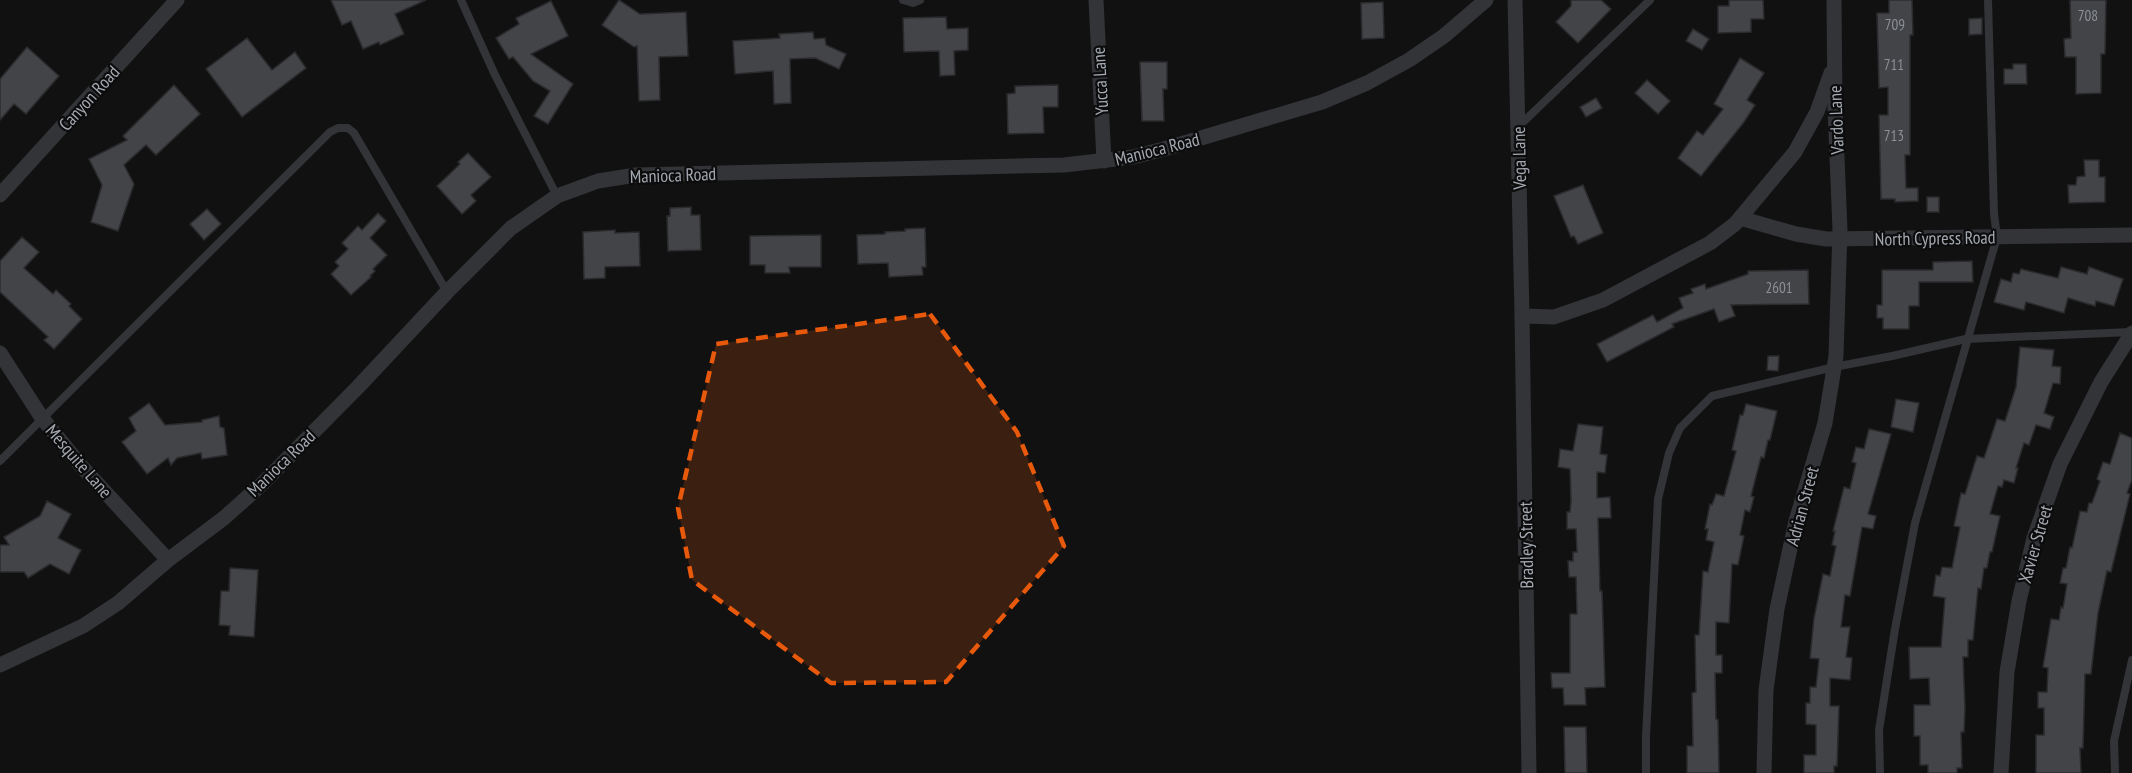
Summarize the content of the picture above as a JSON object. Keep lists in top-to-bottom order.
{
  "streets": {
    "street": [
      "Yucca Lane",
      "Canyon Road",
      "Vardo Lane",
      "Manioca Road",
      "Vega Lane",
      "North Cypress Road",
      "Mesquite Lane",
      "Adrian Street",
      "Xavier Street",
      "Bradley Street"
    ]
  },
  "crossings": [
    ["Yucca Lane", "Manioca Road"],
    ["Vardo Lane", "North Cypress Road"],
    ["Vardo Lane", "Adrian Street"],
    ["Manioca Road", "Mesquite Lane"],
    ["Vega Lane", "Bradley Street"],
    ["North Cypress Road", "Adrian Street"]
  ],
  "house_numbers": [
    "708",
    "709",
    "711",
    "713",
    "2601"
  ]
}
